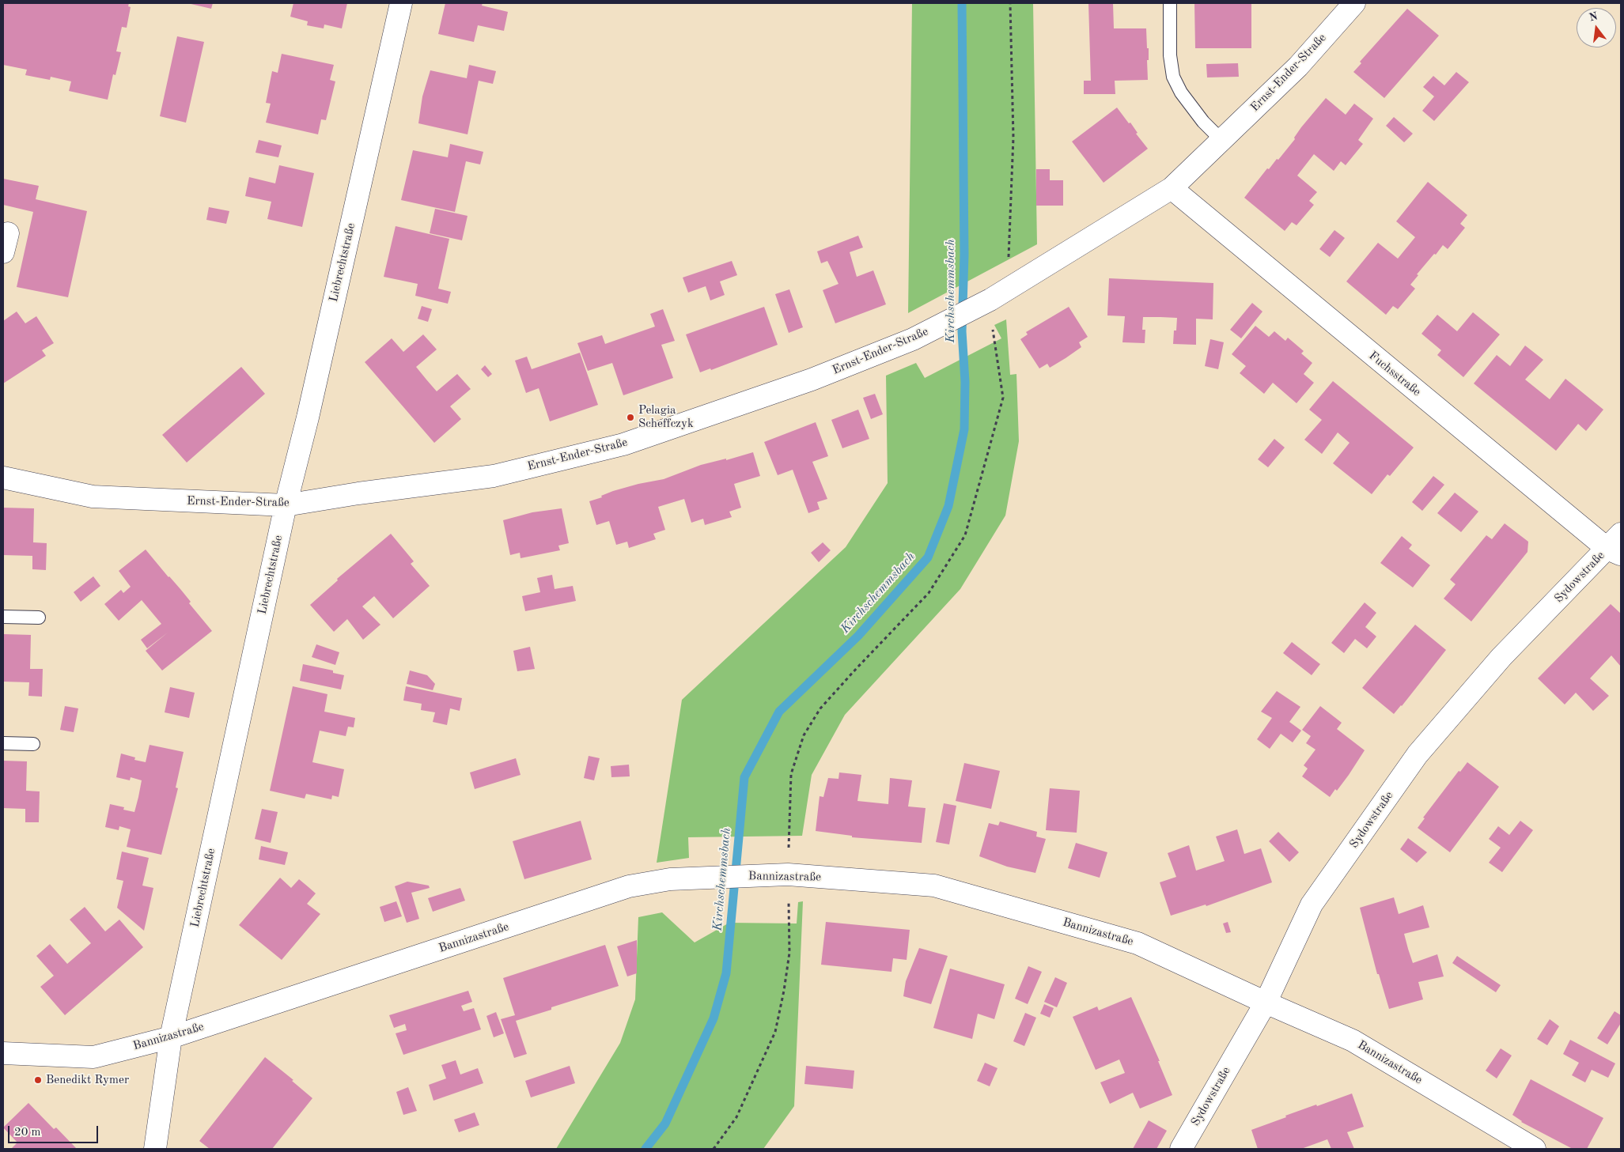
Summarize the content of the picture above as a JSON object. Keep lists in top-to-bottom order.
{
  "streets": {
    "street": [
      "Ernst-Ender-Straße",
      "Liebrechtstraße",
      "Fuchsstraße",
      "Sydowstraße",
      "Bannizastraße"
    ]
  },
  "crossings": [
    ["Ernst-Ender-Straße", "Liebrechtstraße"],
    ["Ernst-Ender-Straße", "Fuchsstraße"],
    ["Liebrechtstraße", "Bannizastraße"],
    ["Fuchsstraße", "Sydowstraße"],
    ["Sydowstraße", "Bannizastraße"]
  ],
  "water": ["Kirchschemmsbach"],
  "places": ["Pelagia Scheffczyk", "Benedikt Rymer"],
  "scale_bar": "20 m",
  "north": "top"
}
